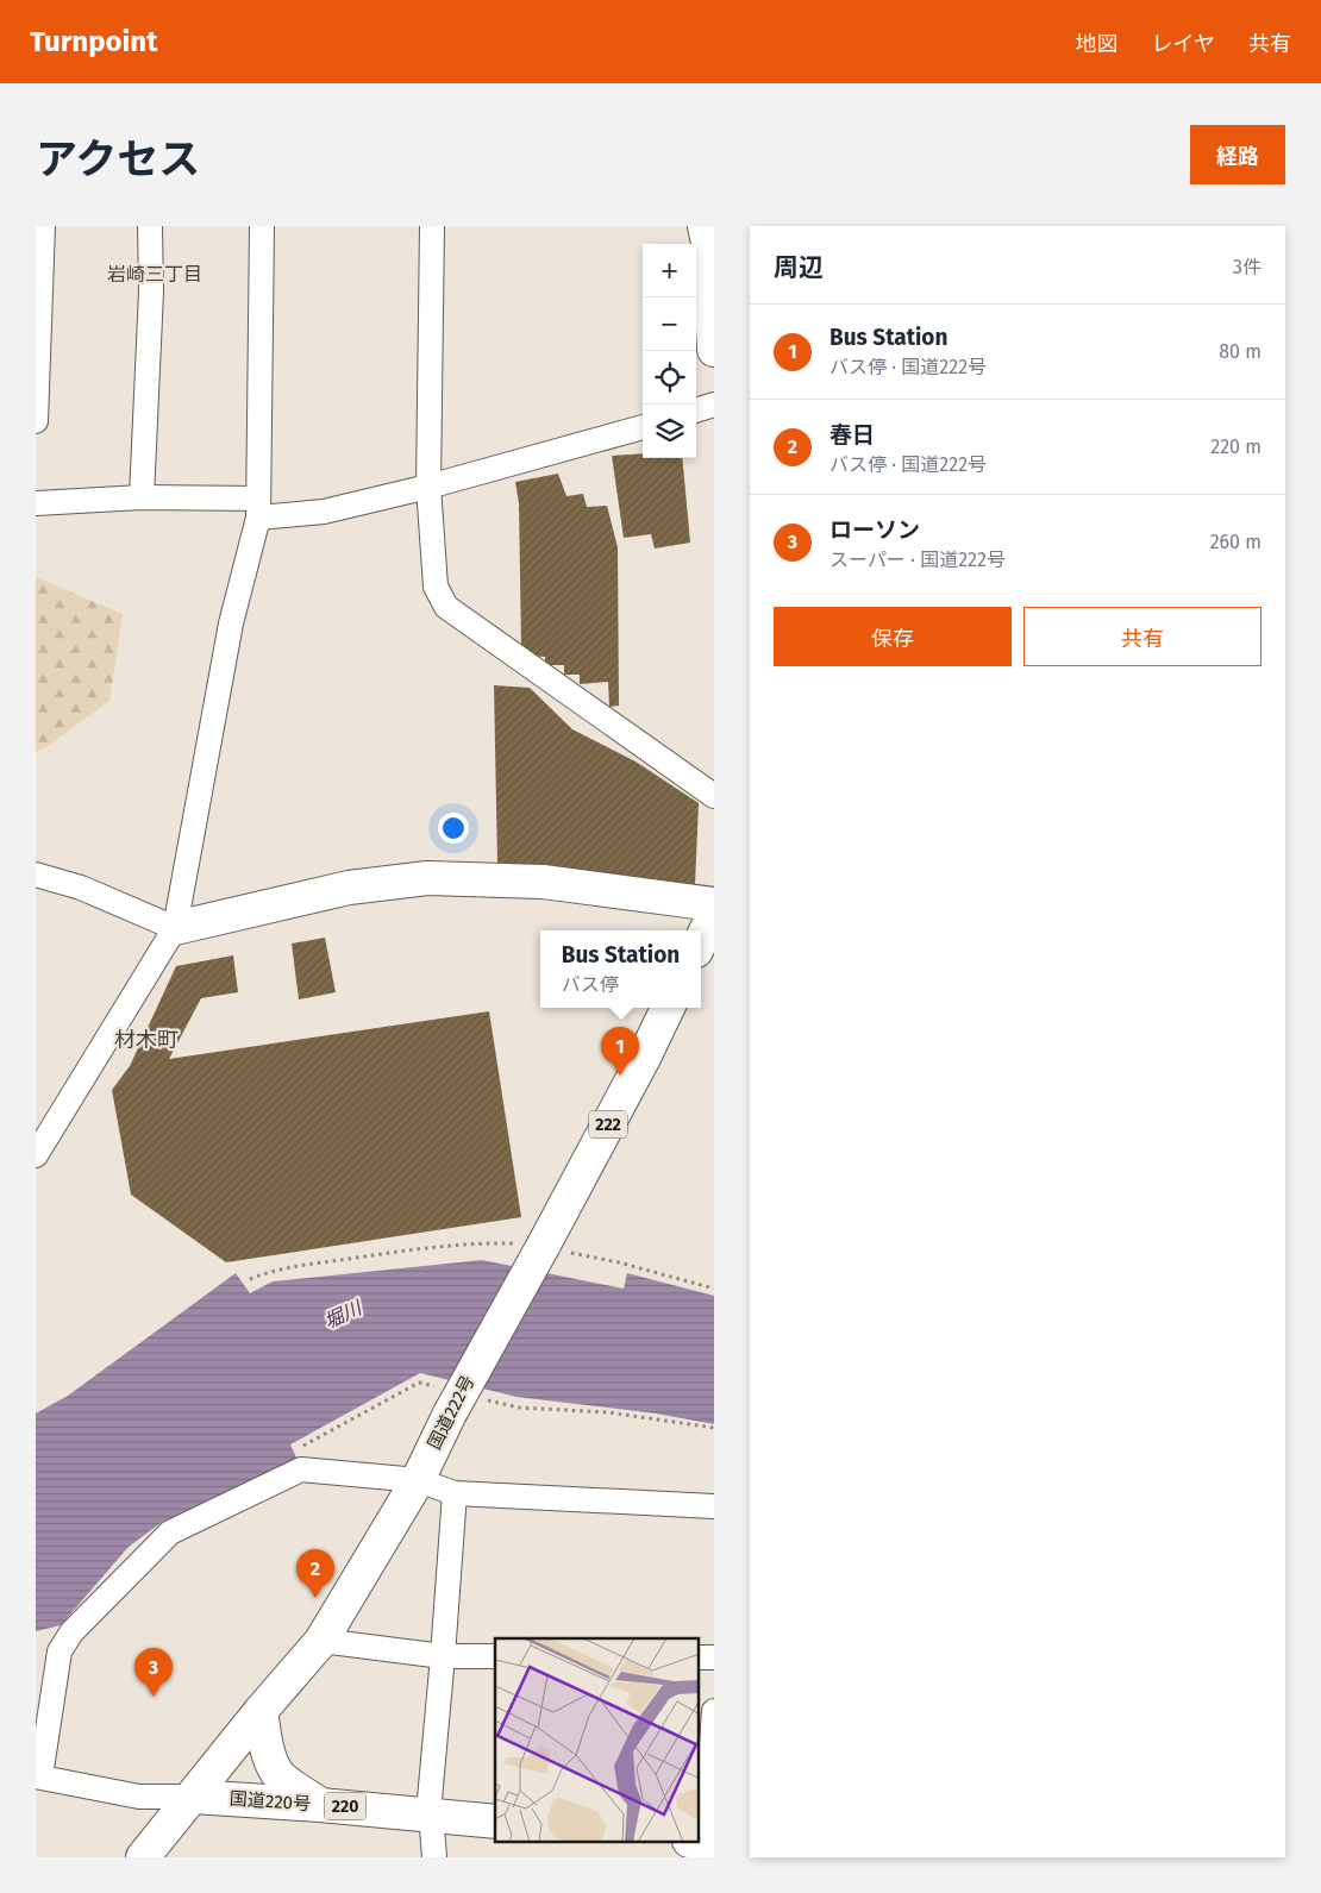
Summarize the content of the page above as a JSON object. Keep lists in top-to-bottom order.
{
  "streets": {
    "main road": [
      "222",
      "国道222号",
      "国道220号",
      "220"
    ]
  },
  "crossings": [
    ["国道222号", "国道220号"]
  ],
  "districts": ["岩崎三丁目", "材木町"],
  "water": ["堀川"],
  "page": {
    "header": "Turnpoint",
    "nav": ["地図", "レイヤ", "共有"],
    "title": "アクセス",
    "buttons": [
      "経路",
      ["保存", "共有"]
    ],
    "heading": ["周辺", "3件"],
    "map_buttons": ["+", "−"],
    "list": [
      {
        "mark": "1",
        "name": "Bus Station",
        "note": "バス停 · 国道222号",
        "value": "80 m"
      },
      {
        "mark": "2",
        "name": "春日",
        "note": "バス停 · 国道222号",
        "value": "220 m"
      },
      {
        "mark": "3",
        "name": "ローソン",
        "note": "スーパー · 国道222号",
        "value": "260 m"
      }
    ],
    "popup": ["Bus Station", "バス停"],
    "pins": ["1", "2", "3"]
  }
}
